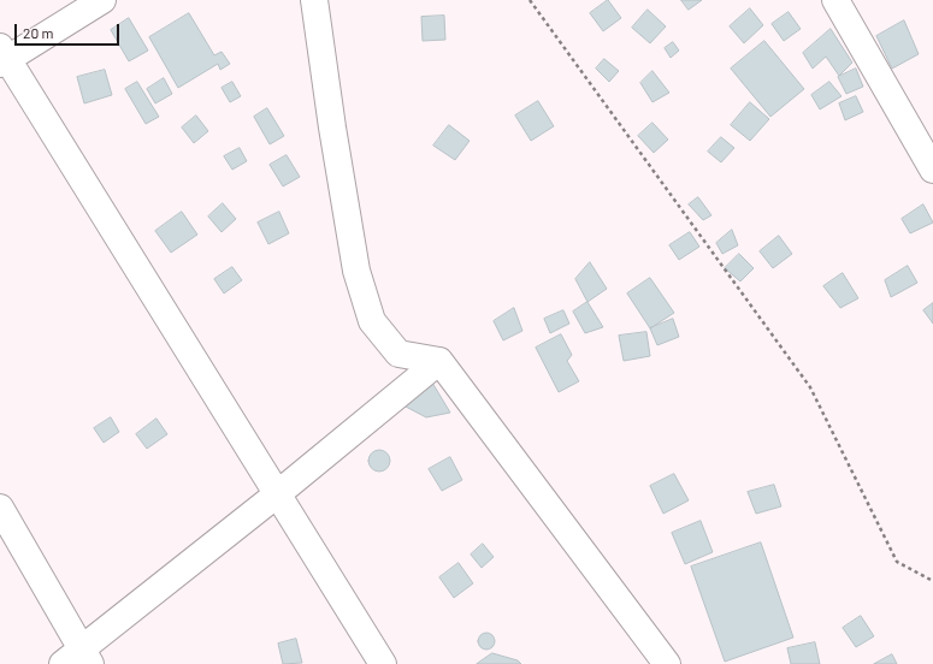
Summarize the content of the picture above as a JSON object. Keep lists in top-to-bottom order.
{
  "scale_bar": "20 m"
}
